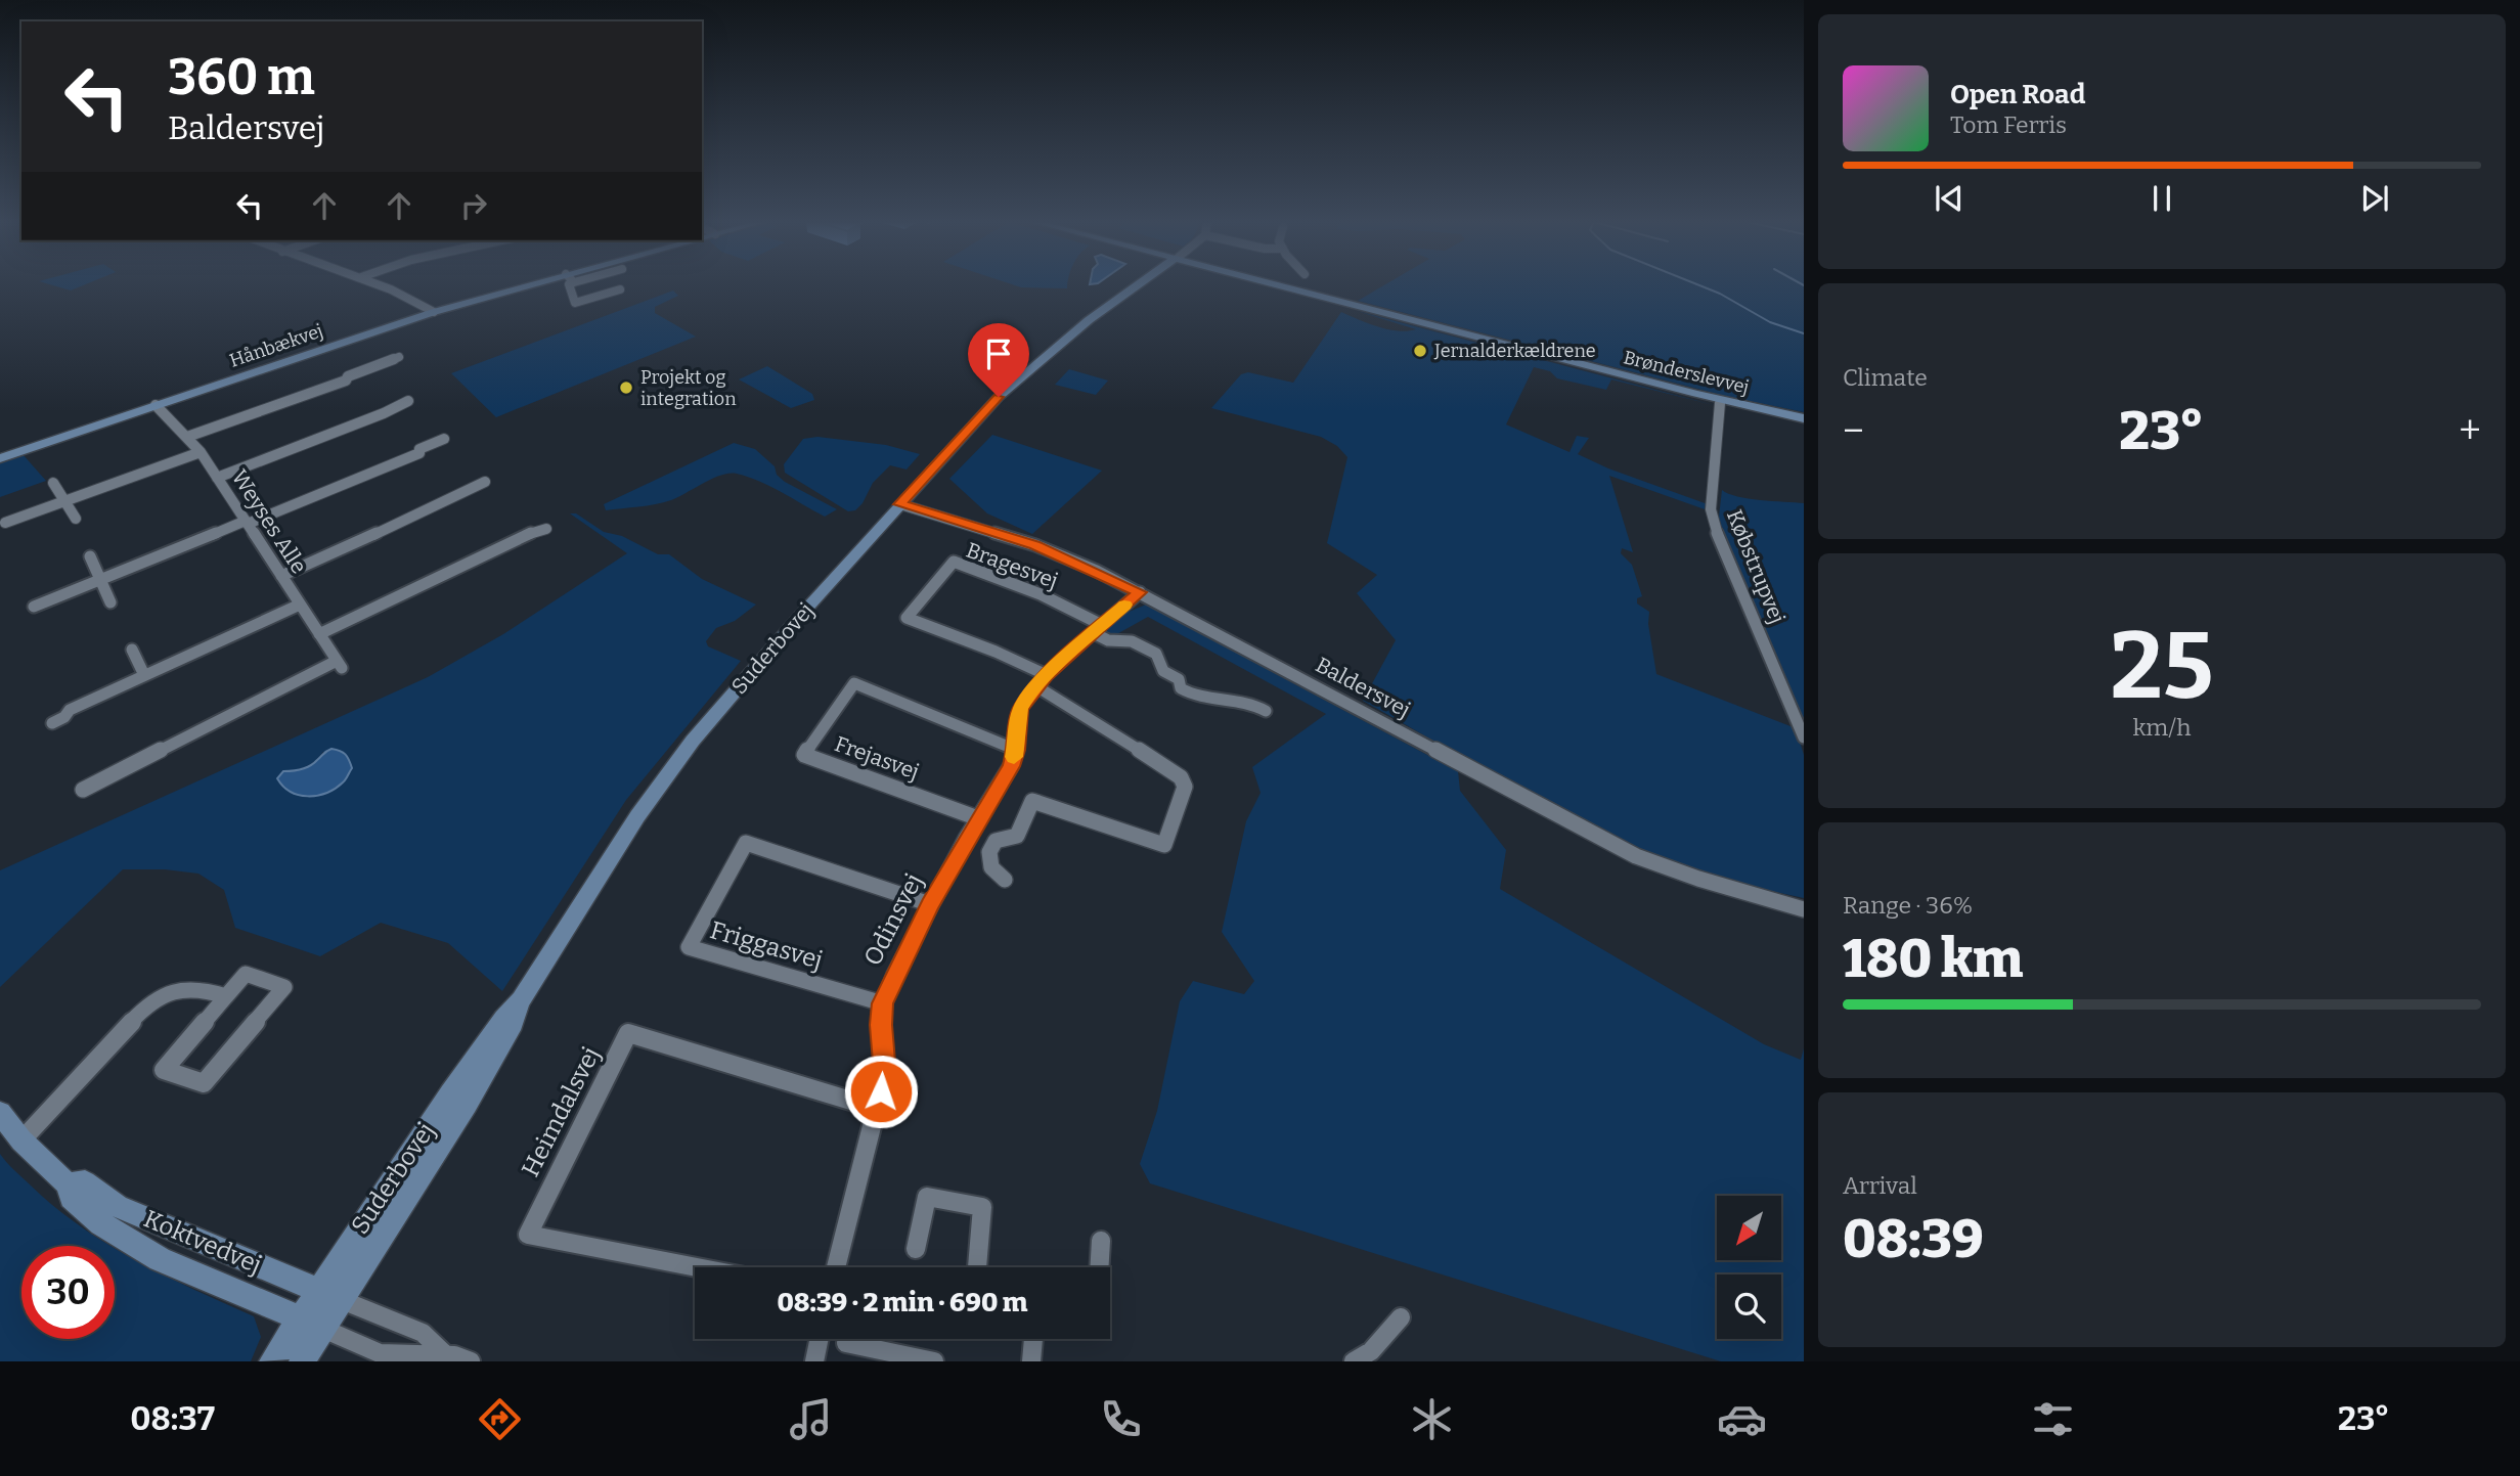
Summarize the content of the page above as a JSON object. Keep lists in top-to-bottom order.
{
  "streets": {
    "street": [
      "Hånbækvej",
      "Brønderslevvej",
      "Weyses Alle",
      "Bragesvej",
      "Købstrupvej",
      "Suderbovej",
      "Baldersvej",
      "Frejasvej",
      "Odinsvej",
      "Friggasvej",
      "Heimdalsvej",
      "Koktvedvej"
    ]
  },
  "crossings": [
    ["Hånbækvej", "Weyses Alle"],
    ["Bragesvej", "Odinsvej"],
    ["Suderbovej", "Baldersvej"],
    ["Suderbovej", "Koktvedvej"],
    ["Baldersvej", "Odinsvej"],
    ["Frejasvej", "Odinsvej"],
    ["Odinsvej", "Friggasvej"],
    ["Odinsvej", "Heimdalsvej"]
  ],
  "places": ["Jernalderkældrene", "Projekt og integration"],
  "north": "bottom left",
  "page": {
    "turn": ["360 m", "Baldersvej"],
    "song": ["Open Road", "Tom Ferris"],
    "tile": [
      "Climate",
      ["25", "km/h"],
      ["Range · 36%", "180 km"],
      ["Arrival", "08:39"]
    ],
    "heat": ["−", "23°", "+"],
    "limit": "30",
    "trip": "08:39 · 2 min · 690 m",
    "tabs": ["08:37", "23°"]
  }
}
